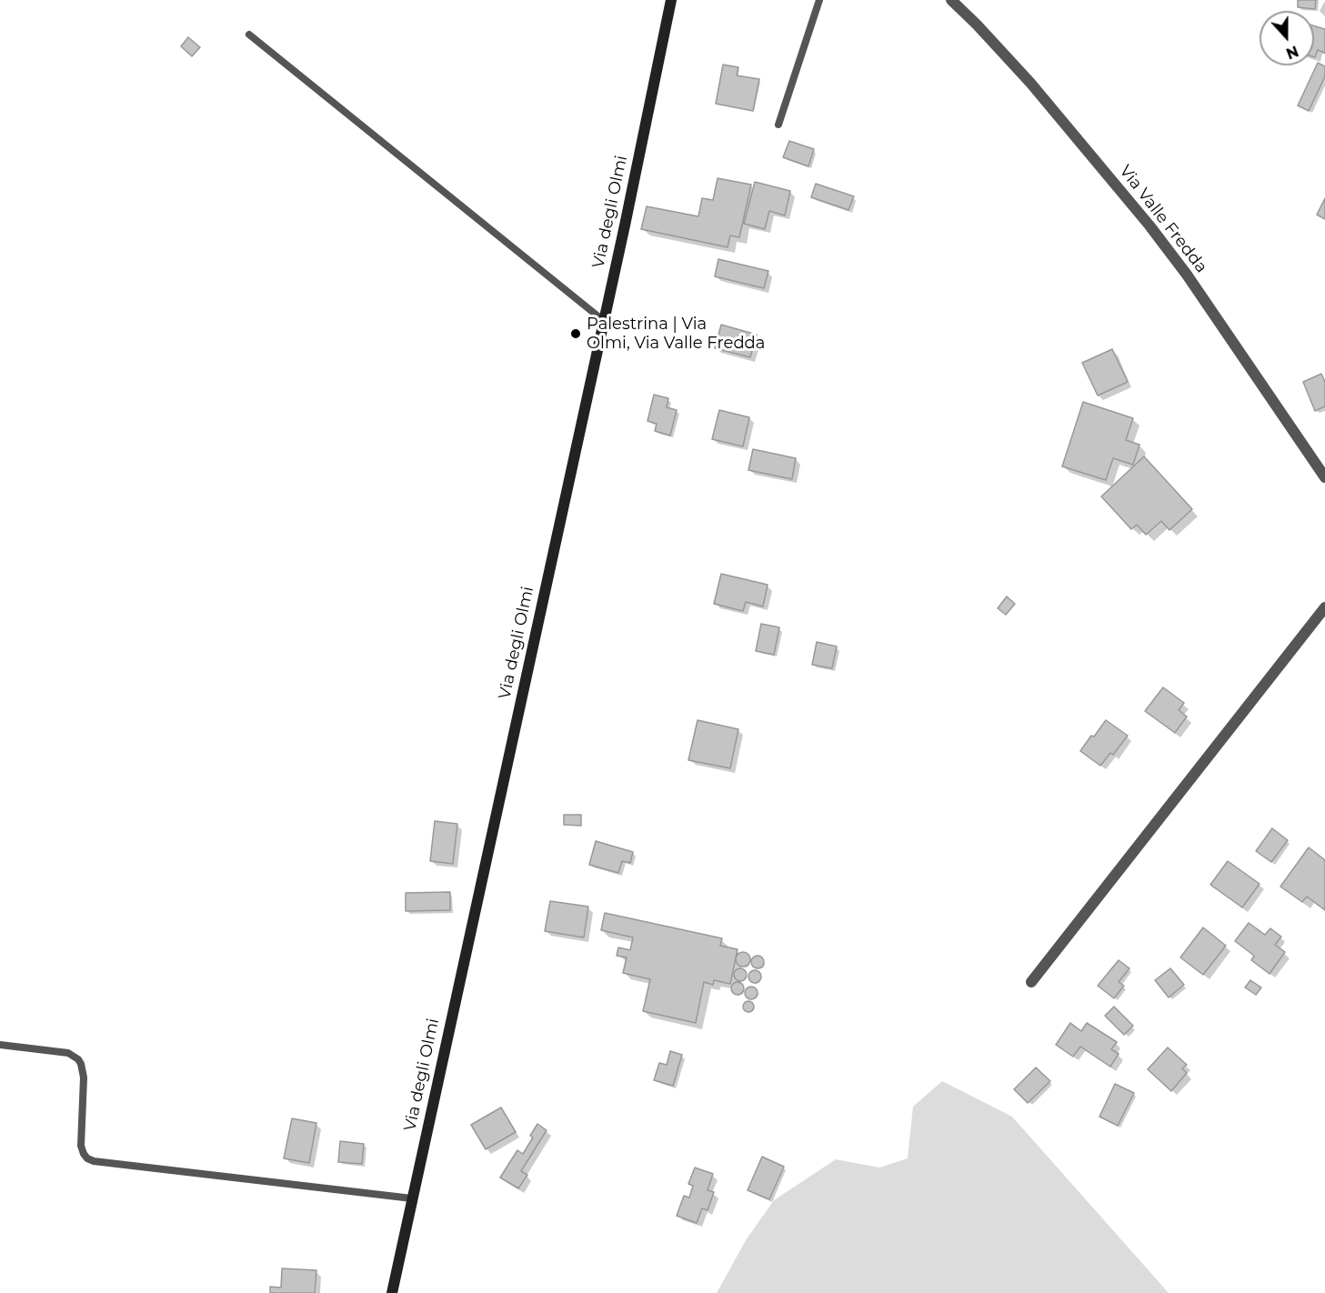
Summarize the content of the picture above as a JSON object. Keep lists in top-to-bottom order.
{
  "streets": {
    "street": ["Via degli Olmi", "Via Valle Fredda"]
  },
  "places": ["Palestrina | Via Olmi, Via Valle Fredda"],
  "north": "bottom"
}
